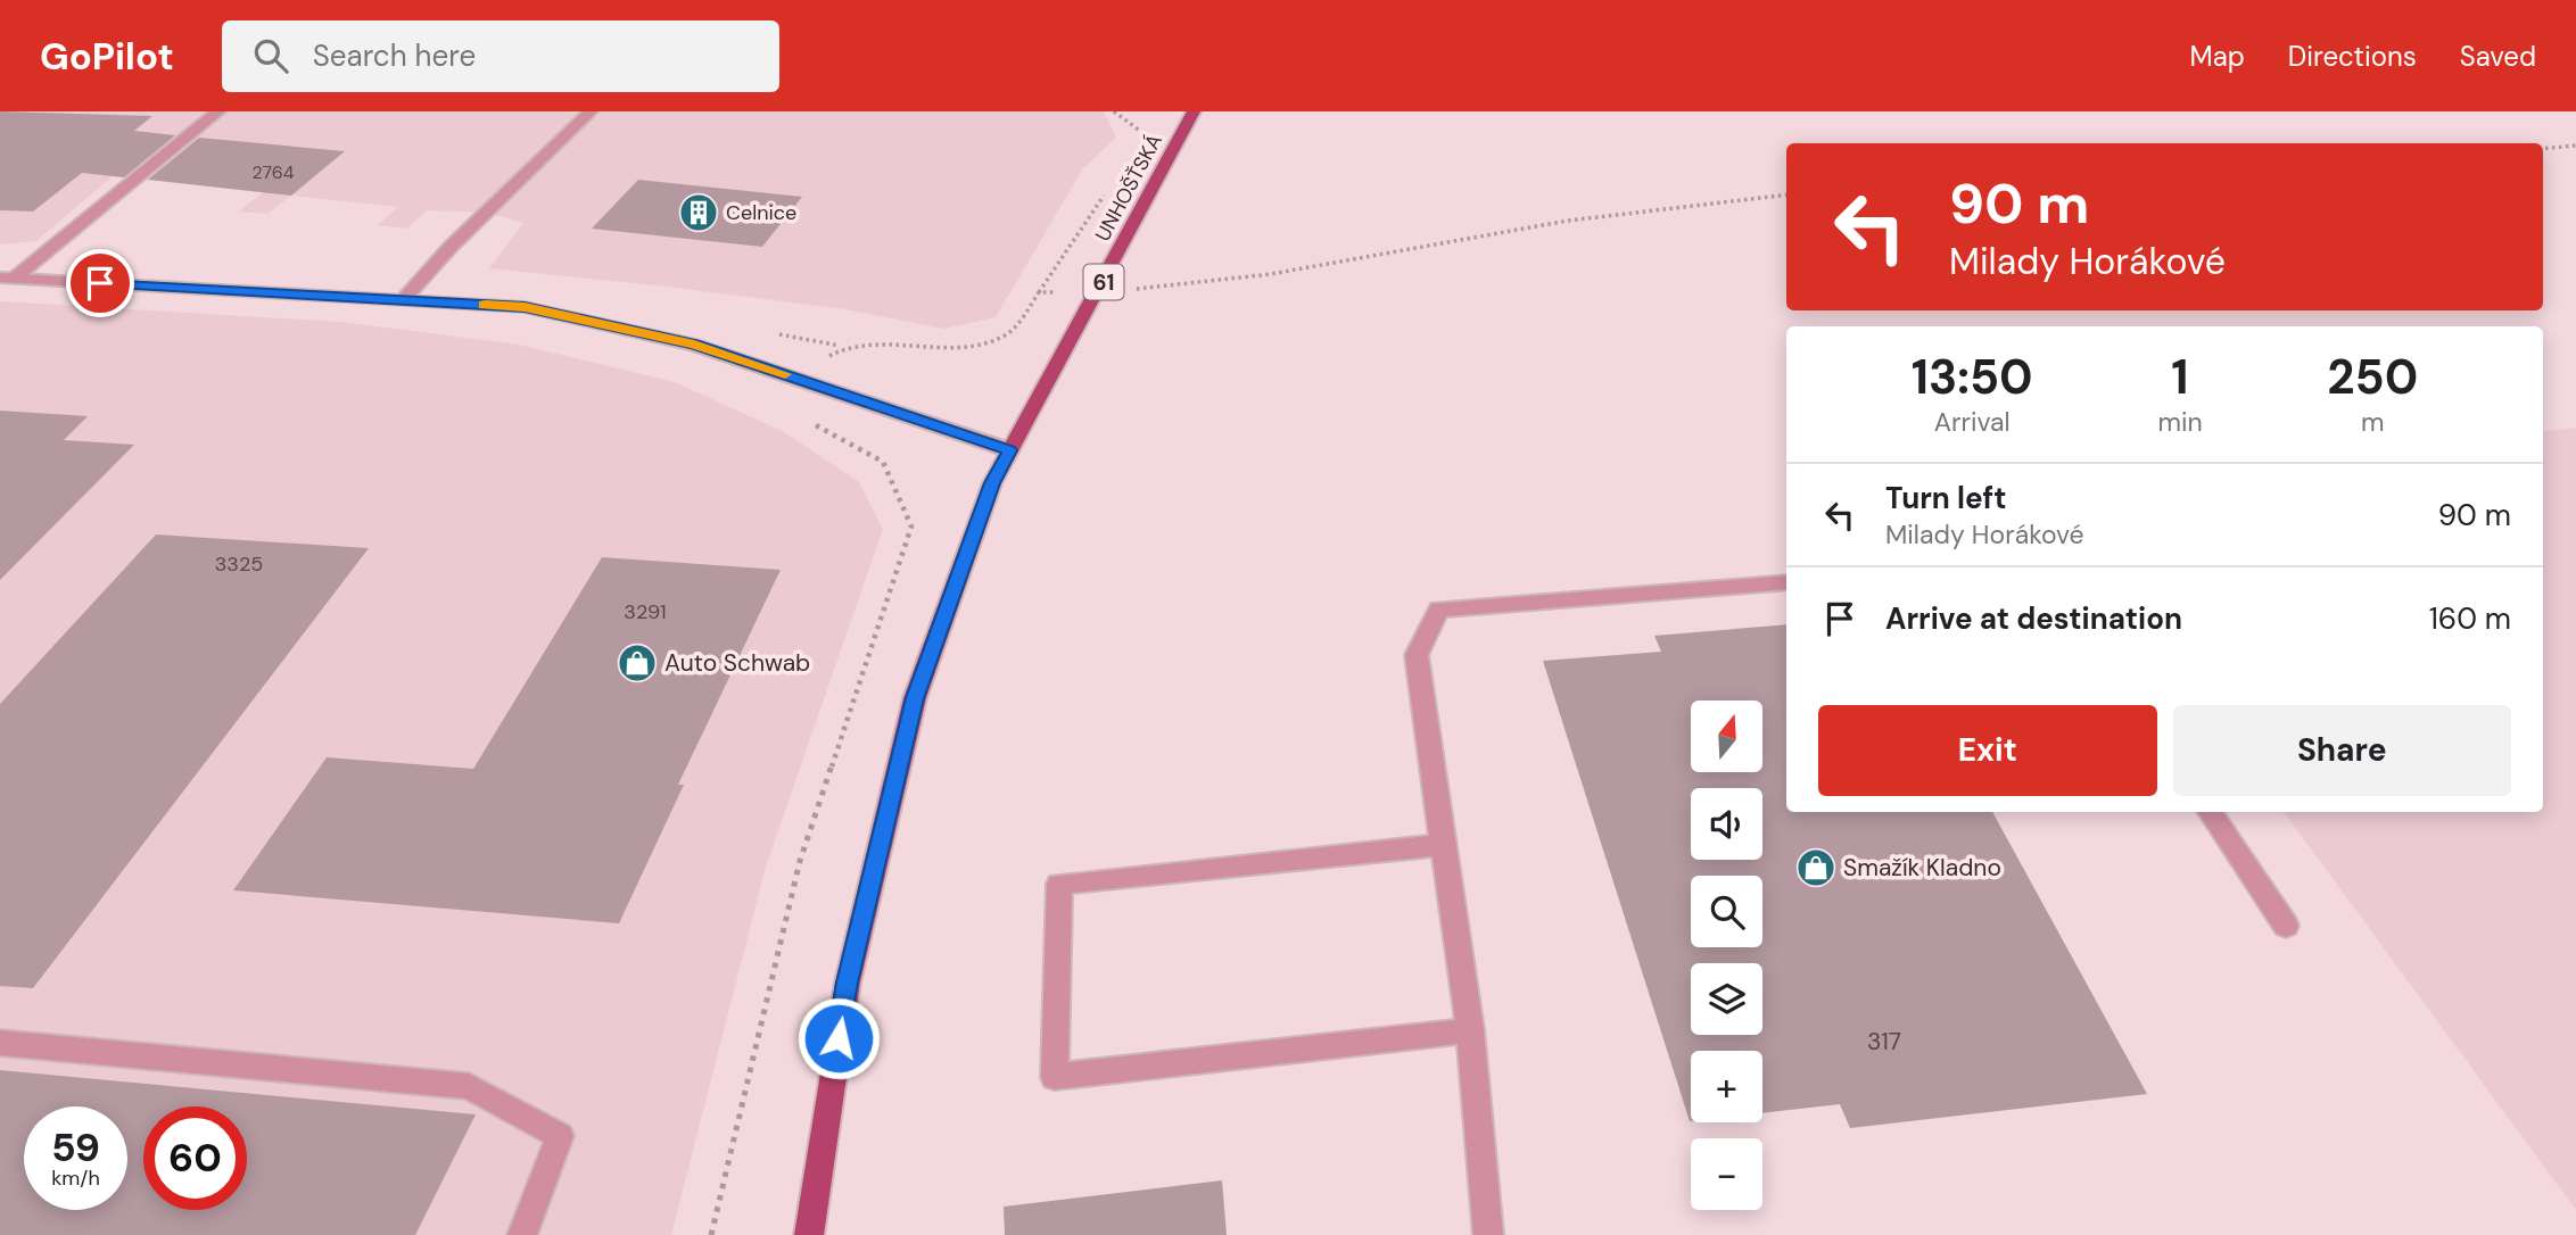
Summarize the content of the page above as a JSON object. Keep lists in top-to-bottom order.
{
  "streets": {
    "main road": ["UNHOŠŤSKÁ", "61"]
  },
  "crossings": [
    ["UNHOŠŤSKÁ", "61"]
  ],
  "places": {
    "building": ["Celnice"],
    "shop": ["Auto Schwab", "Smažík Kladno"]
  },
  "house_numbers": [
    "2764",
    "3325",
    "3291",
    "317"
  ],
  "north": "top",
  "page": {
    "header": "GoPilot",
    "search": "Search here",
    "nav": ["Map", "Directions", "Saved"],
    "turn": ["90 m", "Milady Horákové"],
    "eta": [
      "13:50",
      "Arrival",
      "1",
      "min",
      "250",
      "m"
    ],
    "list": [
      {
        "name": "Turn left",
        "note": "Milady Horákové",
        "value": "90 m"
      },
      {
        "name": "Arrive at destination",
        "value": "160 m"
      }
    ],
    "buttons": ["Exit", "Share"],
    "map_buttons": ["+", "−"],
    "speed": "59 km/h",
    "limit": "60"
  }
}
